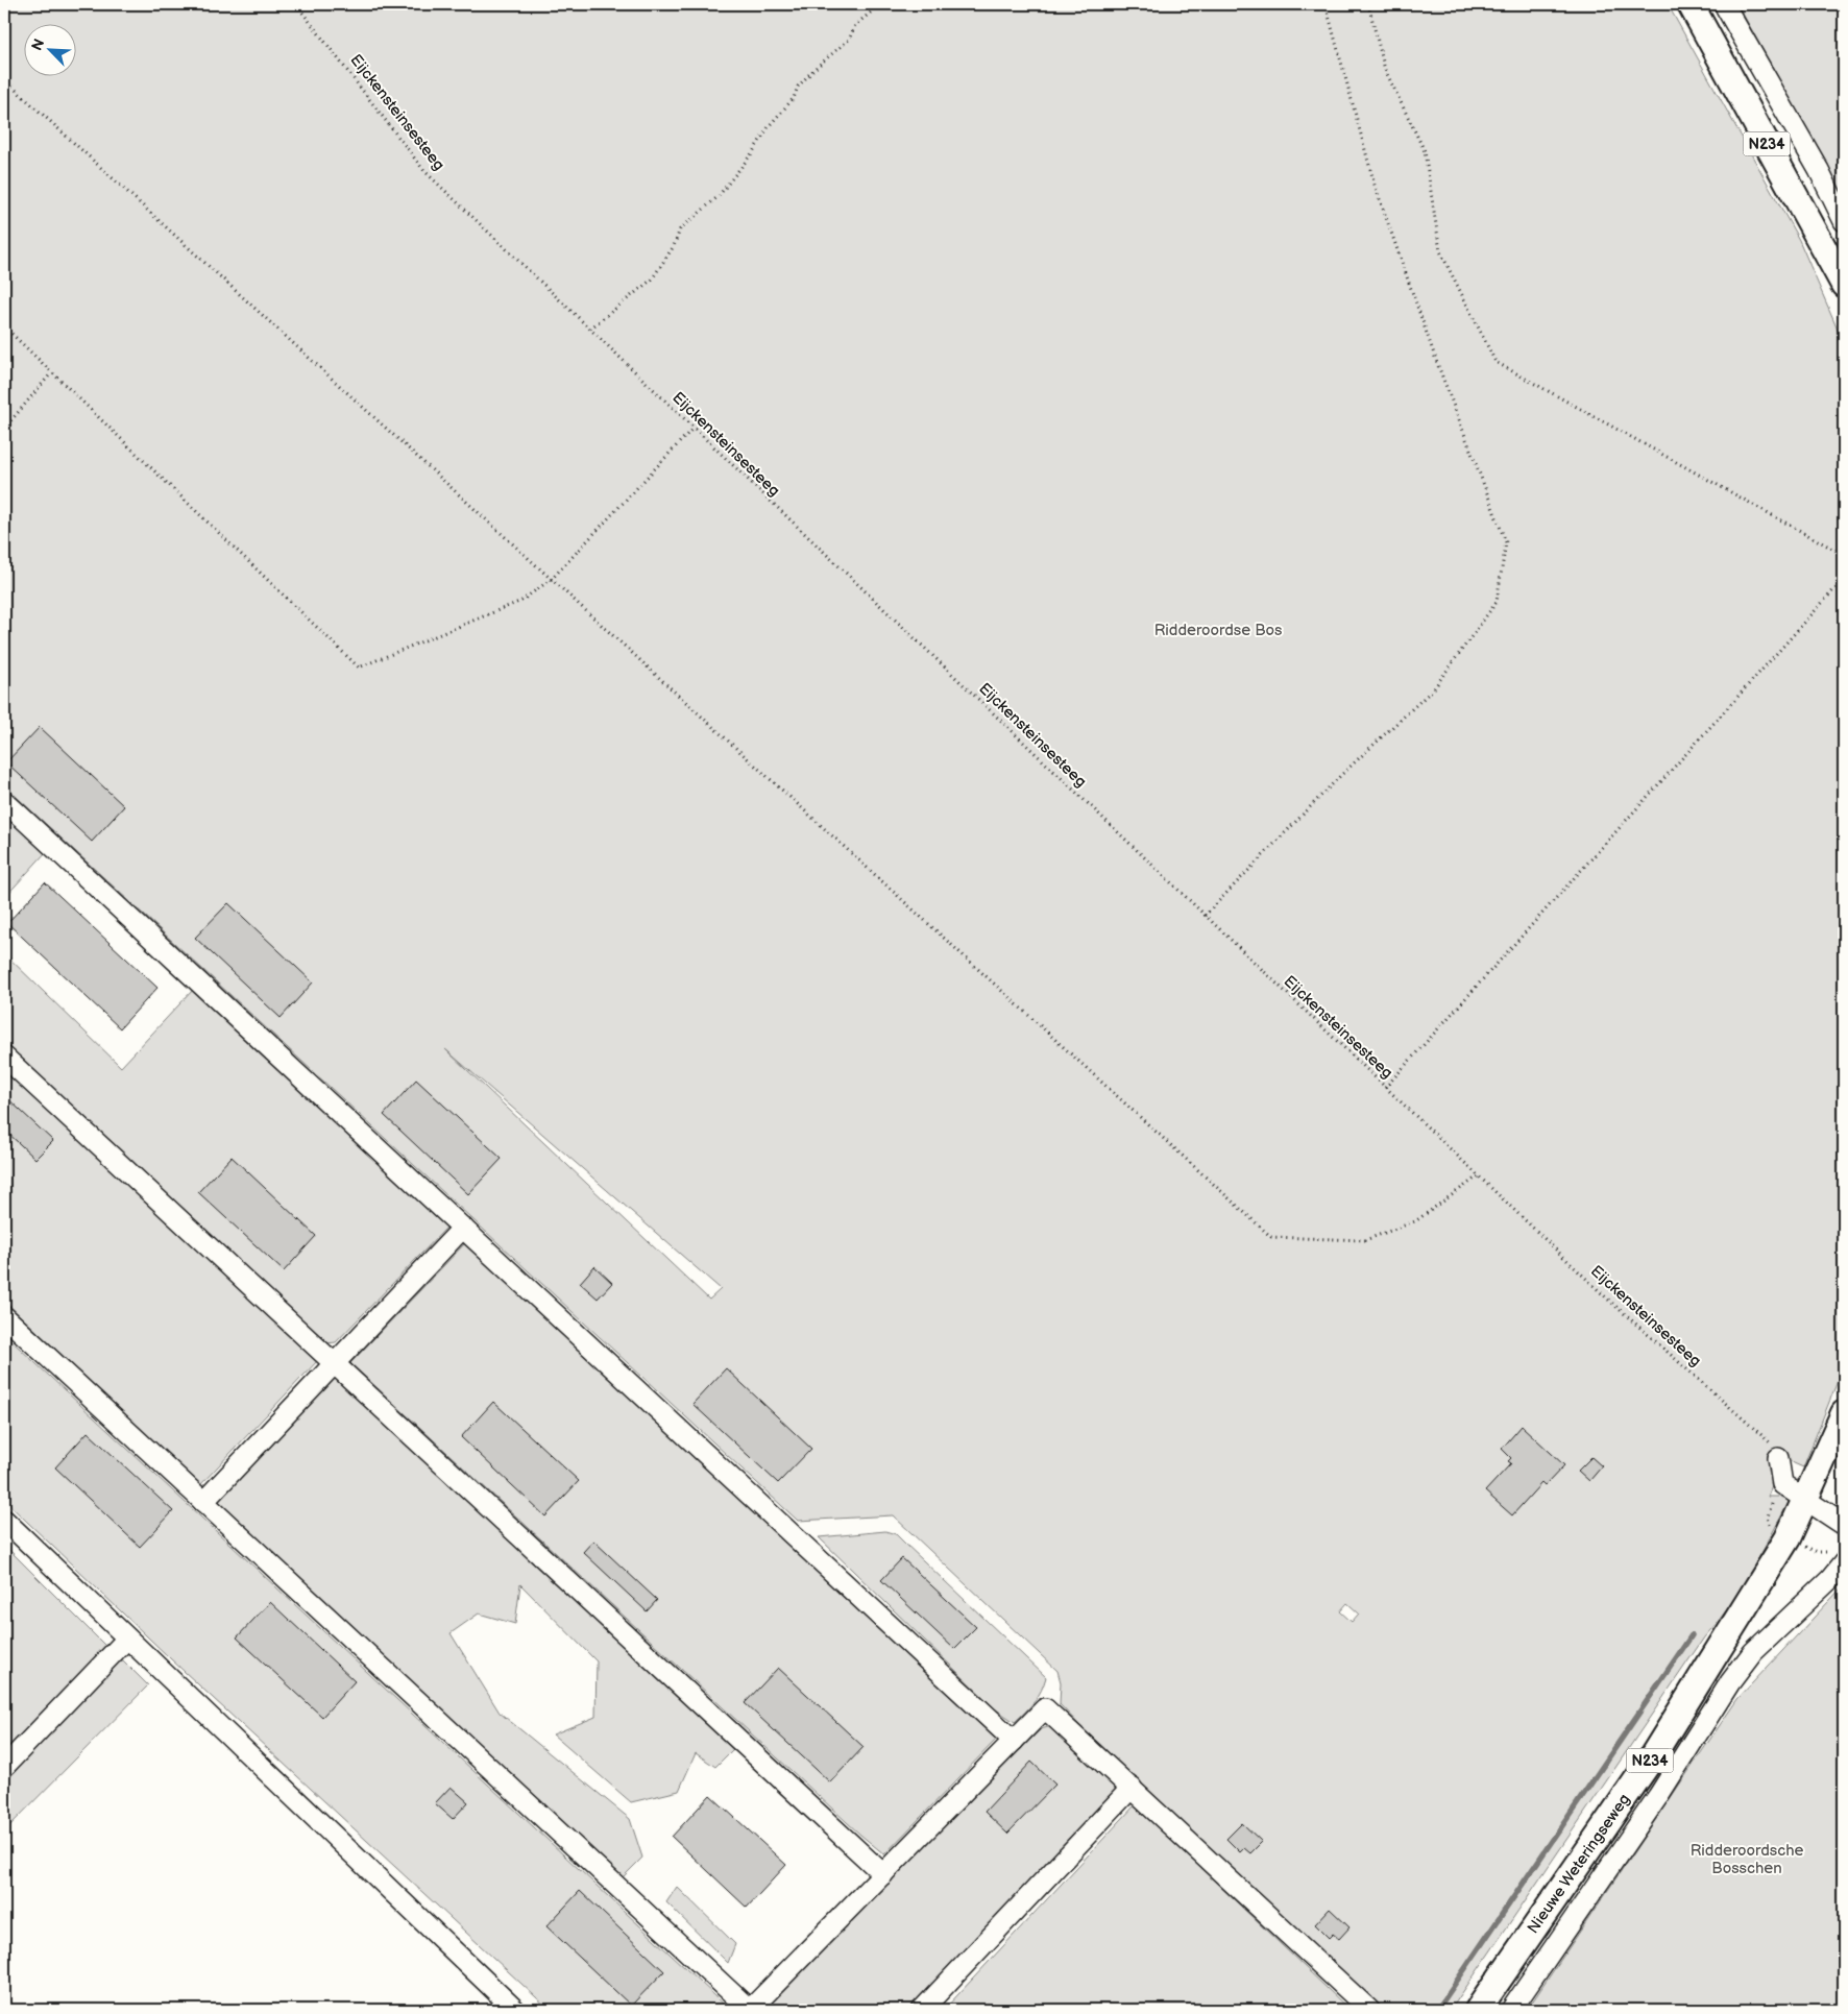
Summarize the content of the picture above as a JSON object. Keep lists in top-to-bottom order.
{
  "streets": {
    "main road": ["N234", "Nieuwe Weteringseweg"],
    "path": ["Eijckensteinsesteeg"]
  },
  "crossings": [
    ["N234", "Nieuwe Weteringseweg"]
  ],
  "parks": ["Ridderoordse Bos", "Ridderoordsche Bosschen"],
  "north": "top left"
}
